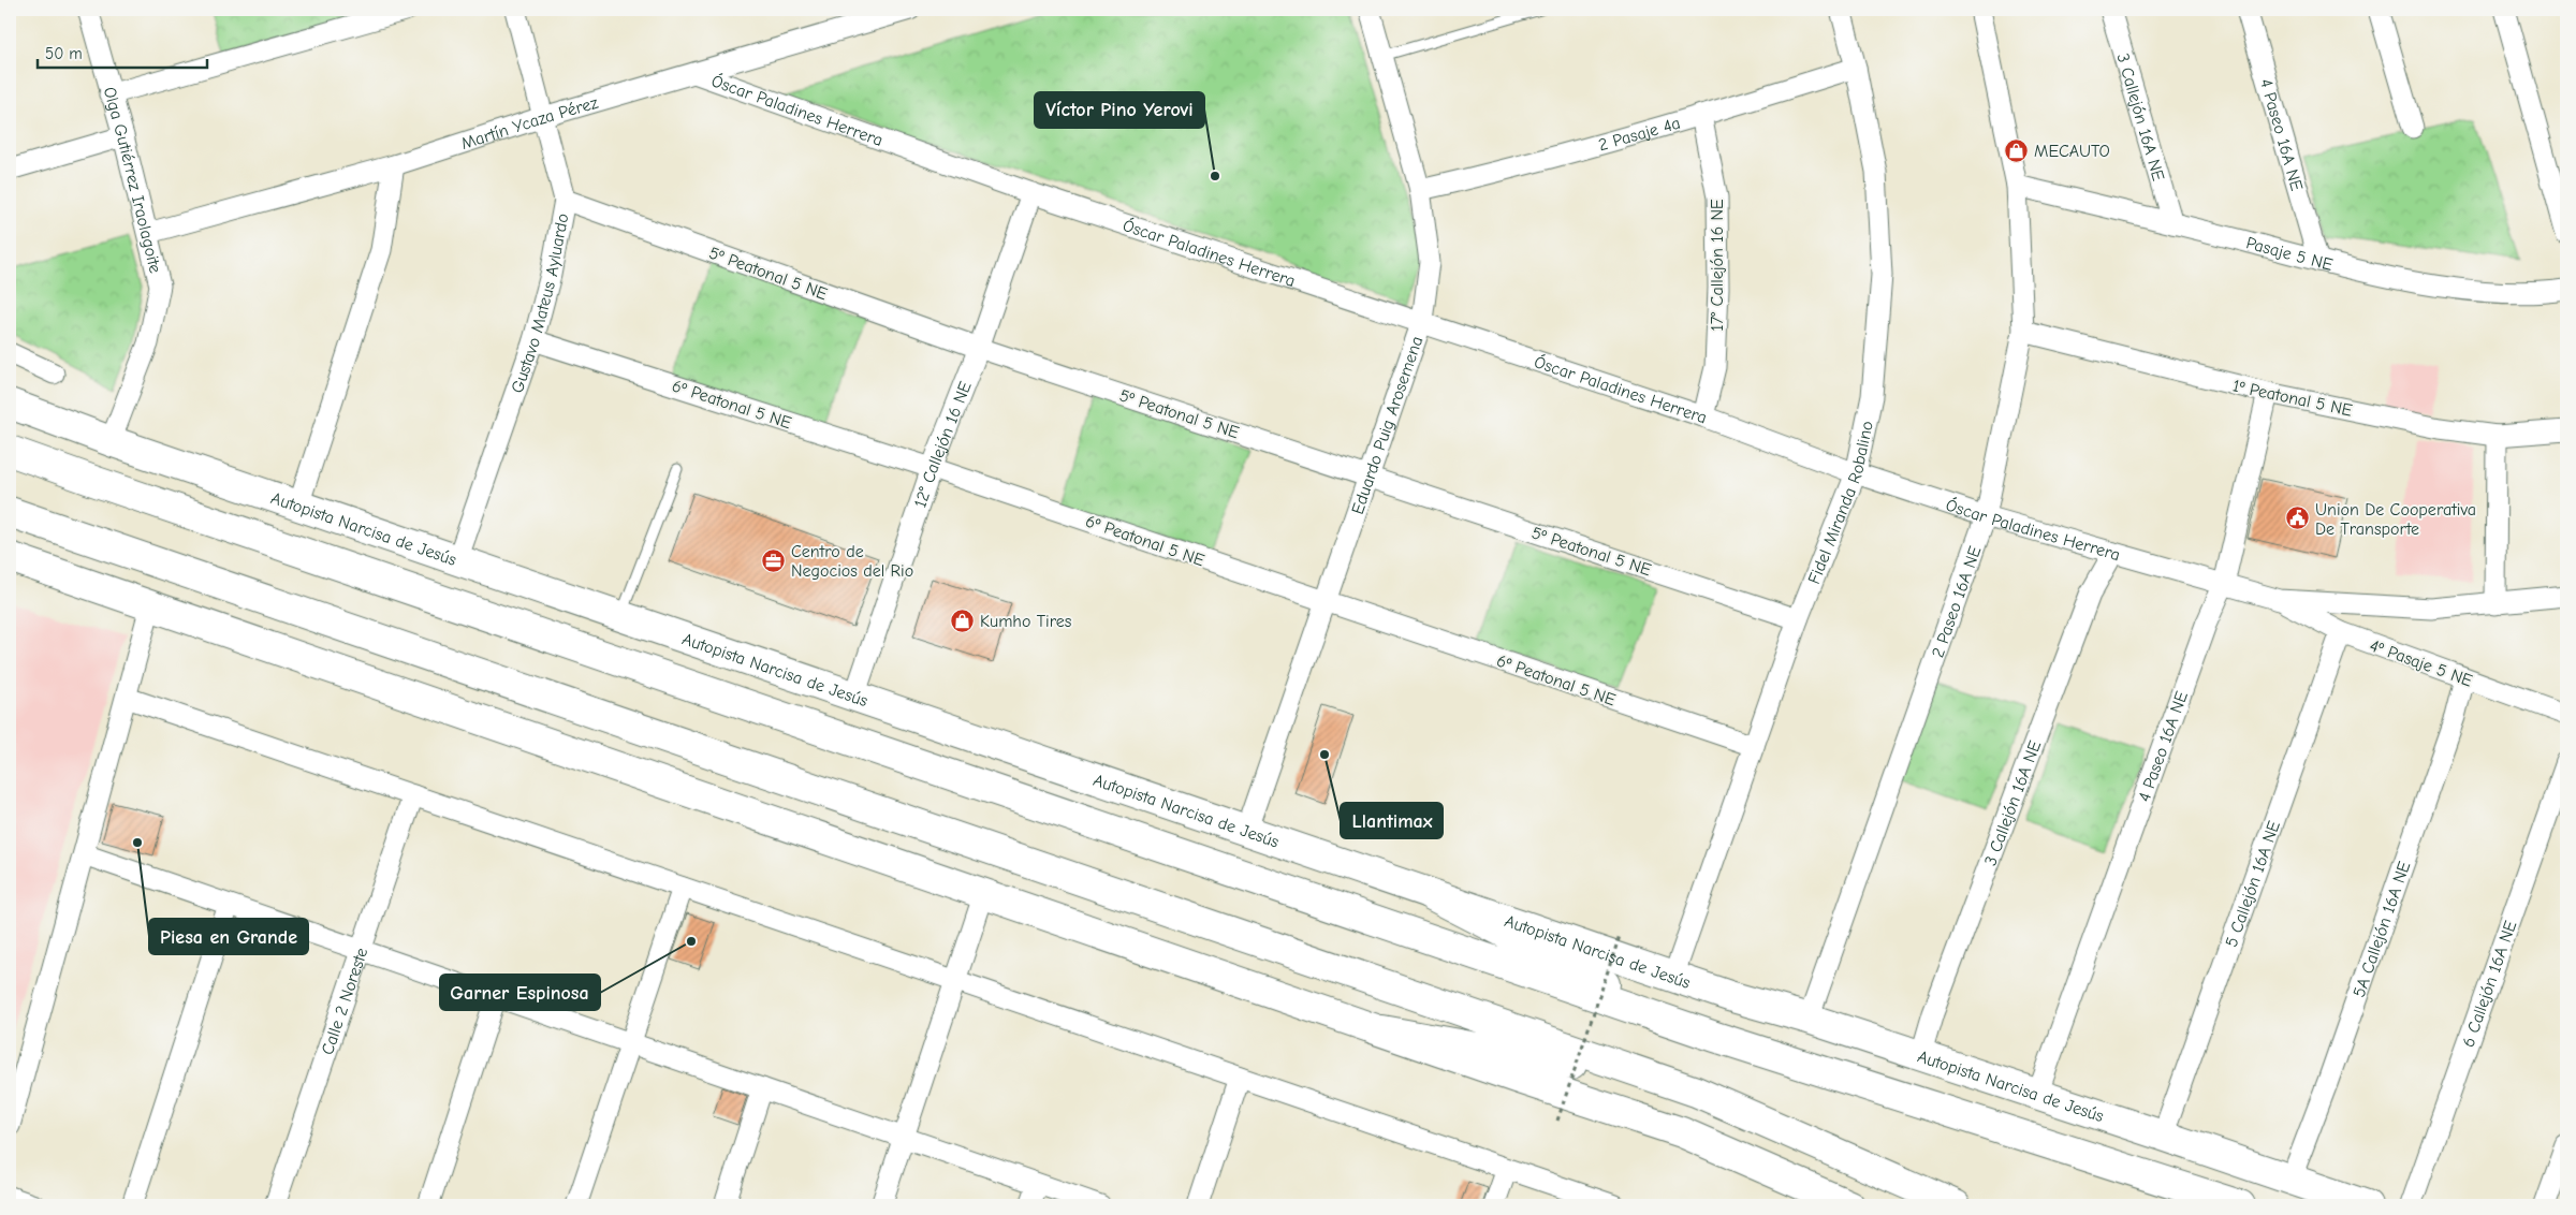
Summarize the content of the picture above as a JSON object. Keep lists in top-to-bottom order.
{
  "streets": {
    "main road": ["Autopista Narcisa de Jesús"],
    "street": [
      "Óscar Paladines Herrera",
      "3 Callejón 16A NE",
      "Martín Ycaza Pérez",
      "2 Pasaje 4a",
      "4 Paseo 16A NE",
      "Olga Gutiérrez Iraolagoite",
      "Pasaje 5 NE",
      "17° Callejón 16 NE",
      "5º Peatonal 5 NE",
      "Gustavo Mateus Ayluardo",
      "1º Peatonal 5 NE",
      "6º Peatonal 5 NE",
      "Eduardo Puig Arosemena",
      "12° Callejón 16 NE",
      "Fidel Miranda Robalino",
      "2 Paseo 16A NE",
      "4º Pasaje 5 NE",
      "5 Callejón 16A NE",
      "5A Callejón 16A NE",
      "6 Callejón 16A NE",
      "Calle 2 Noreste"
    ]
  },
  "crossings": [
    ["Óscar Paladines Herrera", "3 Callejón 16A NE"],
    ["Óscar Paladines Herrera", "Martín Ycaza Pérez"],
    ["Óscar Paladines Herrera", "4 Paseo 16A NE"],
    ["Óscar Paladines Herrera", "17° Callejón 16 NE"],
    ["Óscar Paladines Herrera", "Eduardo Puig Arosemena"],
    ["Óscar Paladines Herrera", "12° Callejón 16 NE"],
    ["Óscar Paladines Herrera", "Fidel Miranda Robalino"],
    ["Óscar Paladines Herrera", "2 Paseo 16A NE"],
    ["Óscar Paladines Herrera", "4º Pasaje 5 NE"],
    ["3 Callejón 16A NE", "Pasaje 5 NE"],
    ["3 Callejón 16A NE", "Autopista Narcisa de Jesús"],
    ["Martín Ycaza Pérez", "Olga Gutiérrez Iraolagoite"],
    ["Martín Ycaza Pérez", "Gustavo Mateus Ayluardo"],
    ["2 Pasaje 4a", "17° Callejón 16 NE"],
    ["2 Pasaje 4a", "Eduardo Puig Arosemena"],
    ["2 Pasaje 4a", "Fidel Miranda Robalino"],
    ["4 Paseo 16A NE", "Pasaje 5 NE"],
    ["4 Paseo 16A NE", "1º Peatonal 5 NE"],
    ["4 Paseo 16A NE", "Autopista Narcisa de Jesús"],
    ["Olga Gutiérrez Iraolagoite", "Autopista Narcisa de Jesús"],
    ["Pasaje 5 NE", "2 Paseo 16A NE"],
    ["5º Peatonal 5 NE", "Gustavo Mateus Ayluardo"],
    ["5º Peatonal 5 NE", "Eduardo Puig Arosemena"],
    ["5º Peatonal 5 NE", "12° Callejón 16 NE"],
    ["5º Peatonal 5 NE", "Fidel Miranda Robalino"],
    ["Gustavo Mateus Ayluardo", "6º Peatonal 5 NE"],
    ["Gustavo Mateus Ayluardo", "Autopista Narcisa de Jesús"],
    ["1º Peatonal 5 NE", "2 Paseo 16A NE"],
    ["6º Peatonal 5 NE", "Eduardo Puig Arosemena"],
    ["6º Peatonal 5 NE", "12° Callejón 16 NE"],
    ["6º Peatonal 5 NE", "Fidel Miranda Robalino"],
    ["Eduardo Puig Arosemena", "Autopista Narcisa de Jesús"],
    ["12° Callejón 16 NE", "Autopista Narcisa de Jesús"],
    ["Fidel Miranda Robalino", "Autopista Narcisa de Jesús"],
    ["Autopista Narcisa de Jesús", "2 Paseo 16A NE"],
    ["Autopista Narcisa de Jesús", "5 Callejón 16A NE"],
    ["Autopista Narcisa de Jesús", "5A Callejón 16A NE"],
    ["4º Pasaje 5 NE", "5 Callejón 16A NE"],
    ["4º Pasaje 5 NE", "5A Callejón 16A NE"]
  ],
  "places": {
    "shop": ["MECAUTO", "Kumho Tires"],
    "other": [
      "Víctor Pino Yerovi",
      "Llantimax",
      "Piesa en Grande",
      "Garner Espinosa"
    ],
    "public building": ["Union De Cooperativa De Transporte"],
    "office": ["Centro de Negocios del Rio"]
  },
  "scale_bar": "50 m"
}
